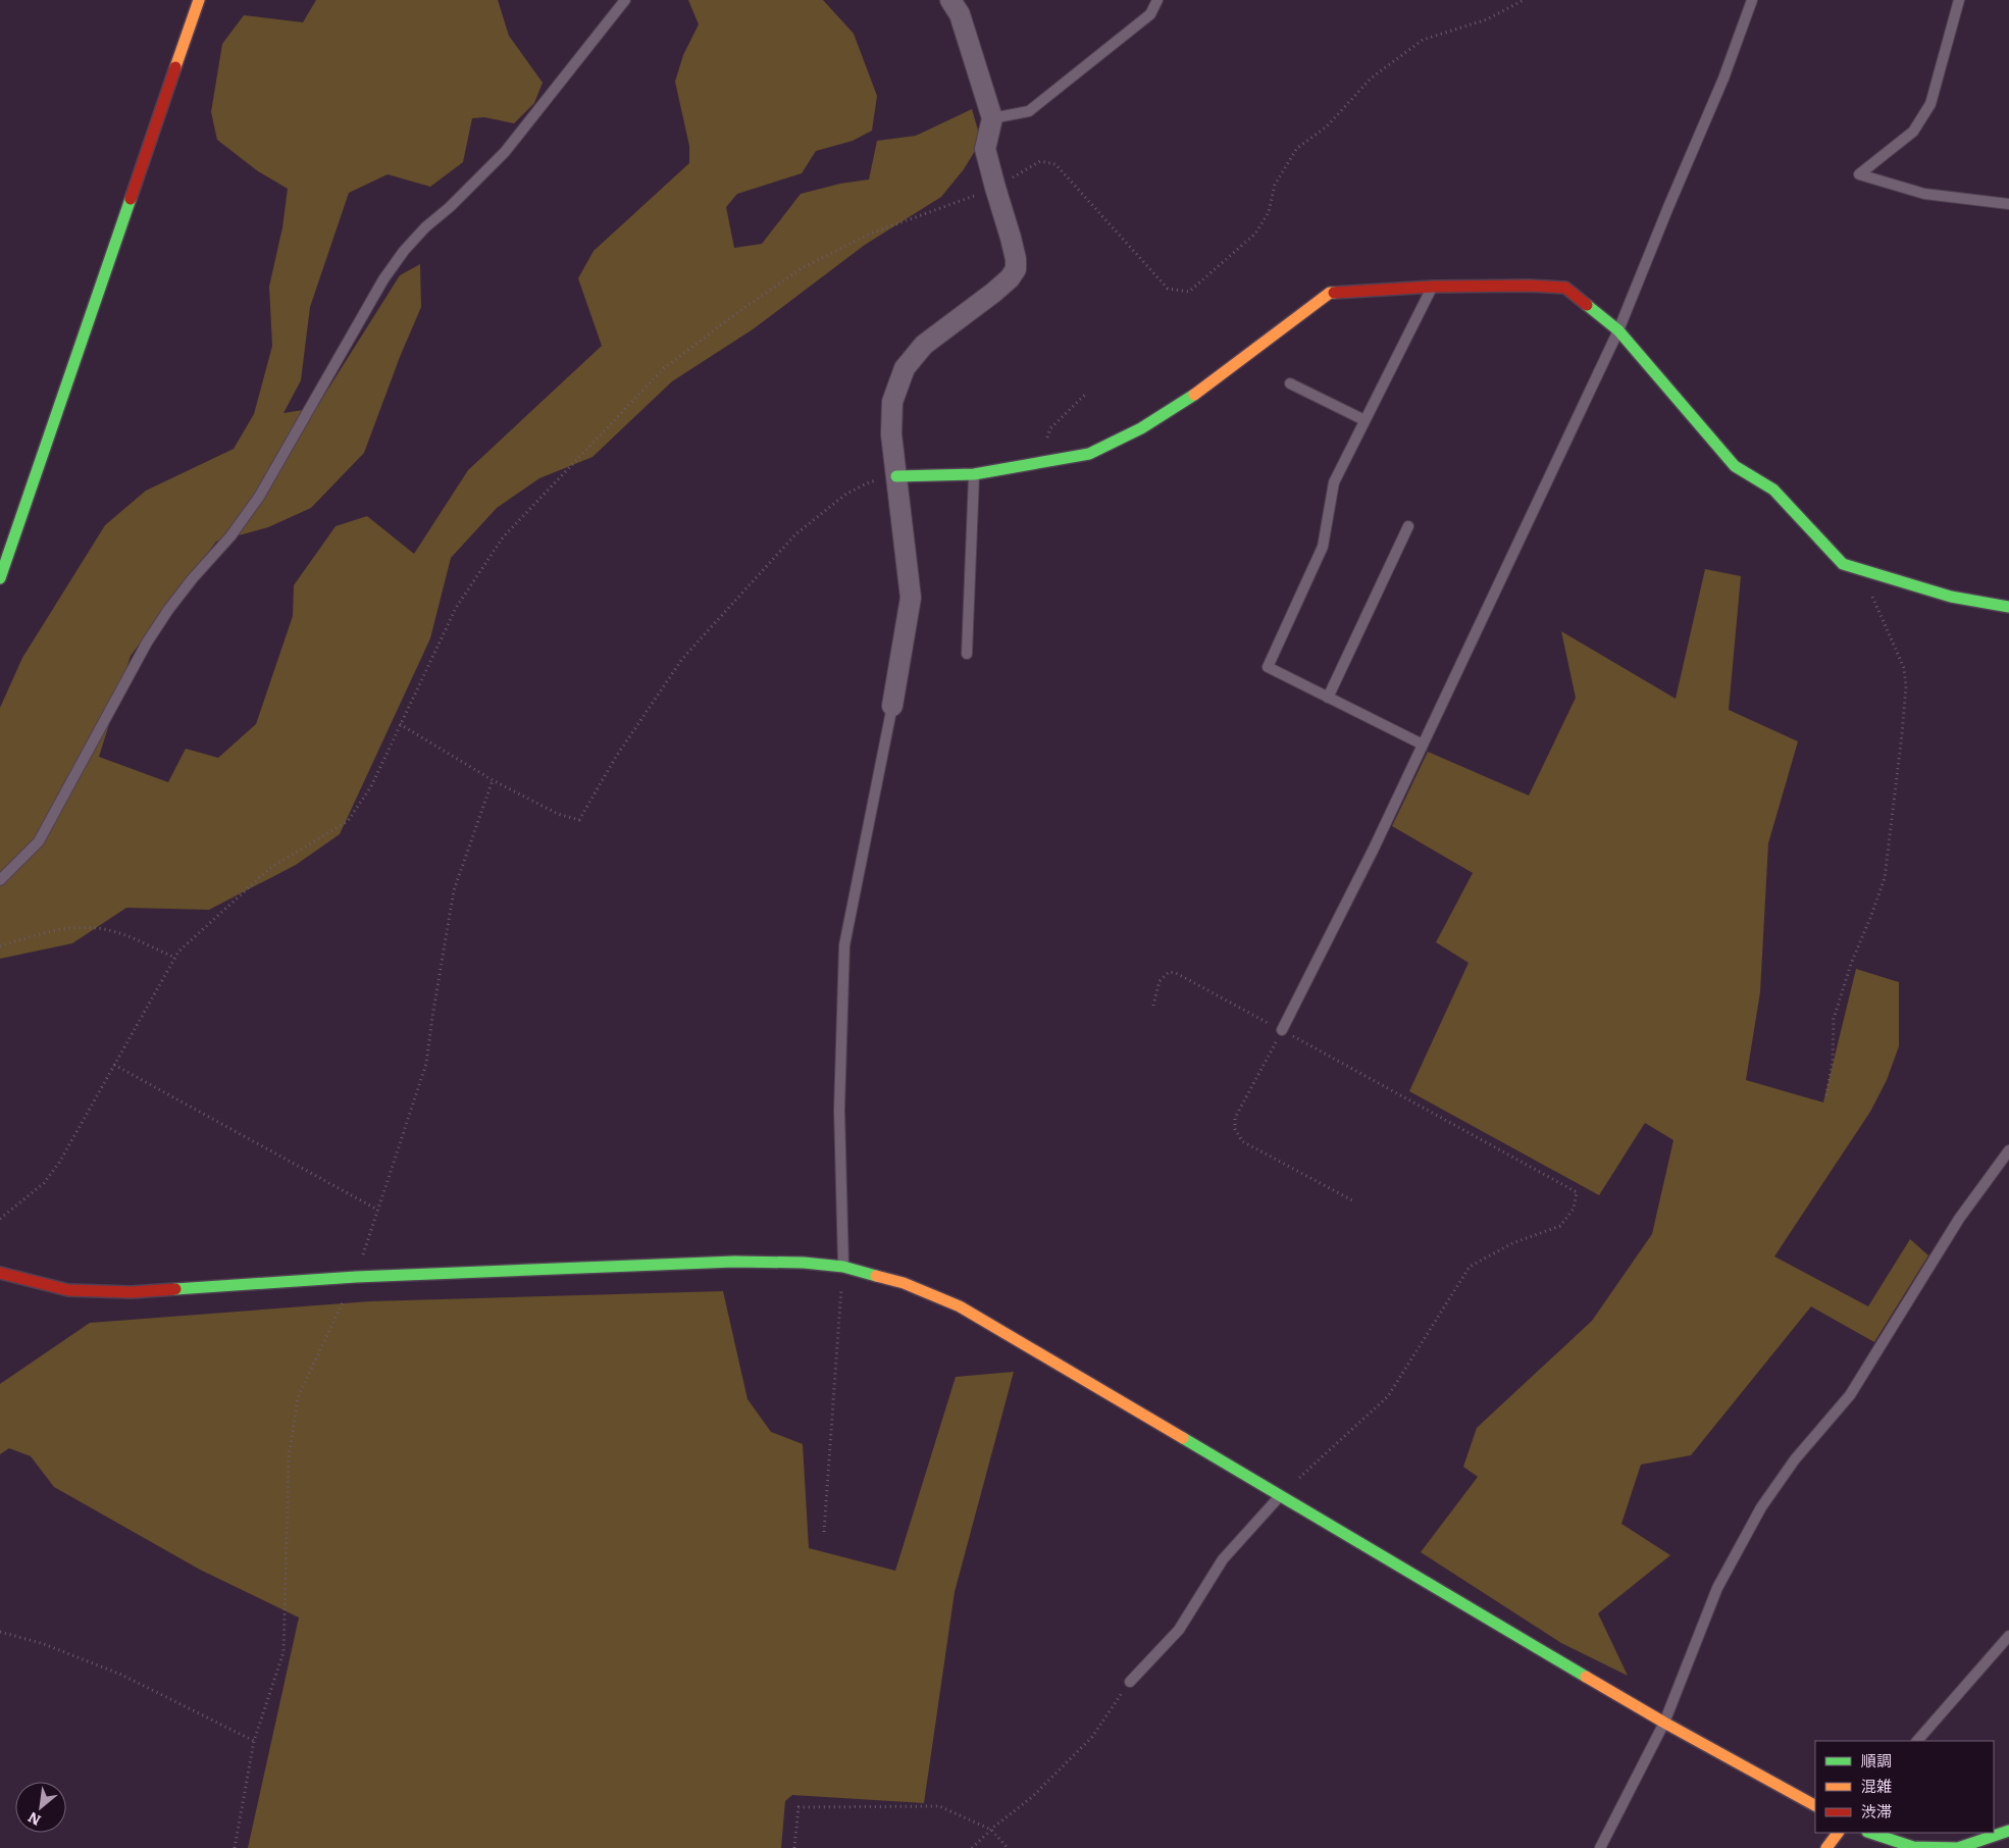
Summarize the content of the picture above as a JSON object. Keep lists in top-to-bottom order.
{
  "legend": ["順調", "混雑", "渋滞"],
  "north": "bottom left"
}
